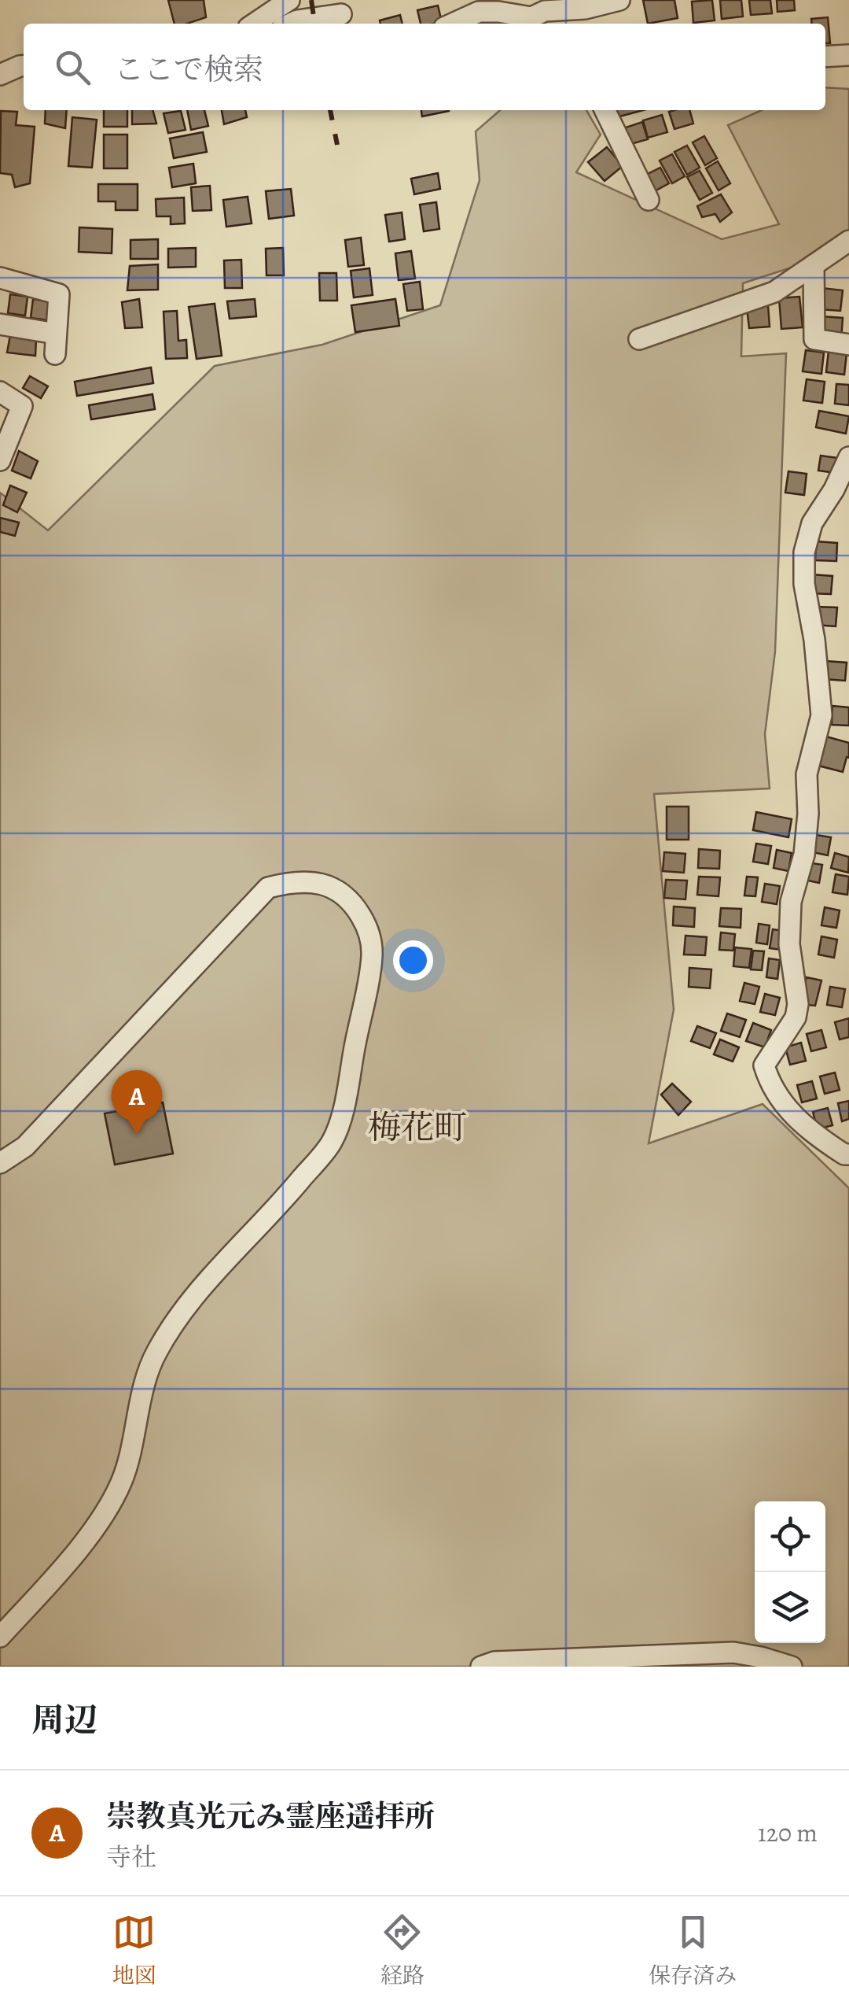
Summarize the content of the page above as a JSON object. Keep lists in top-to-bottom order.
{
  "districts": ["梅花町"],
  "page": {
    "search": "ここで検索",
    "pins": "A",
    "heading": "周辺",
    "list": [
      {
        "mark": "A",
        "name": "崇教真光元み霊座遥拝所",
        "note": "寺社",
        "value": "120 m"
      }
    ],
    "nav": ["地図", "経路", "保存済み"]
  }
}
